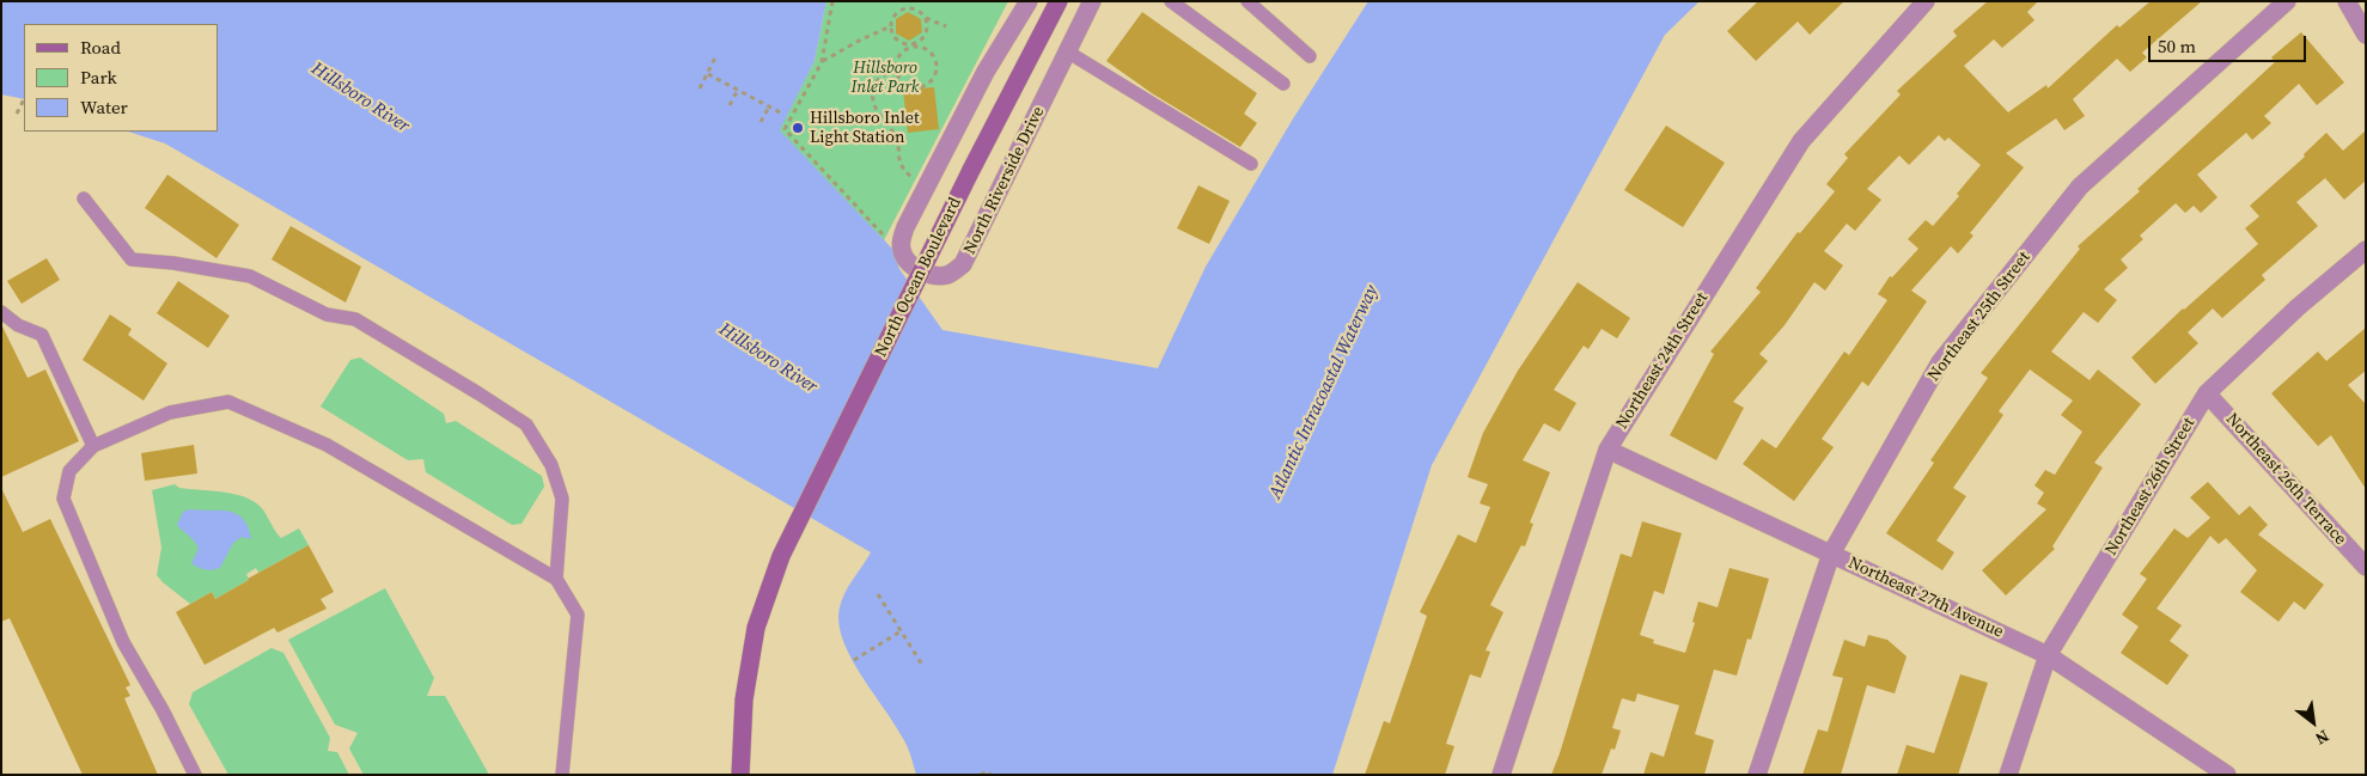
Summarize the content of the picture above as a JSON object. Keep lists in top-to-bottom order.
{
  "streets": {
    "main road": ["North Ocean Boulevard"],
    "street": [
      "North Riverside Drive",
      "Northeast 25th Street",
      "Northeast 24th Street",
      "Northeast 26th Terrace",
      "Northeast 26th Street",
      "Northeast 27th Avenue"
    ]
  },
  "crossings": [
    ["Northeast 25th Street", "Northeast 27th Avenue"],
    ["Northeast 24th Street", "Northeast 27th Avenue"],
    ["Northeast 26th Terrace", "Northeast 26th Street"],
    ["Northeast 26th Street", "Northeast 27th Avenue"]
  ],
  "water": ["Hillsboro River", "Atlantic Intracoastal Waterway"],
  "parks": ["Hillsboro Inlet Park"],
  "places": ["Hillsboro Inlet Light Station"],
  "legend": ["Road", "Park", "Water"],
  "scale_bar": "50 m",
  "north": "bottom right"
}
